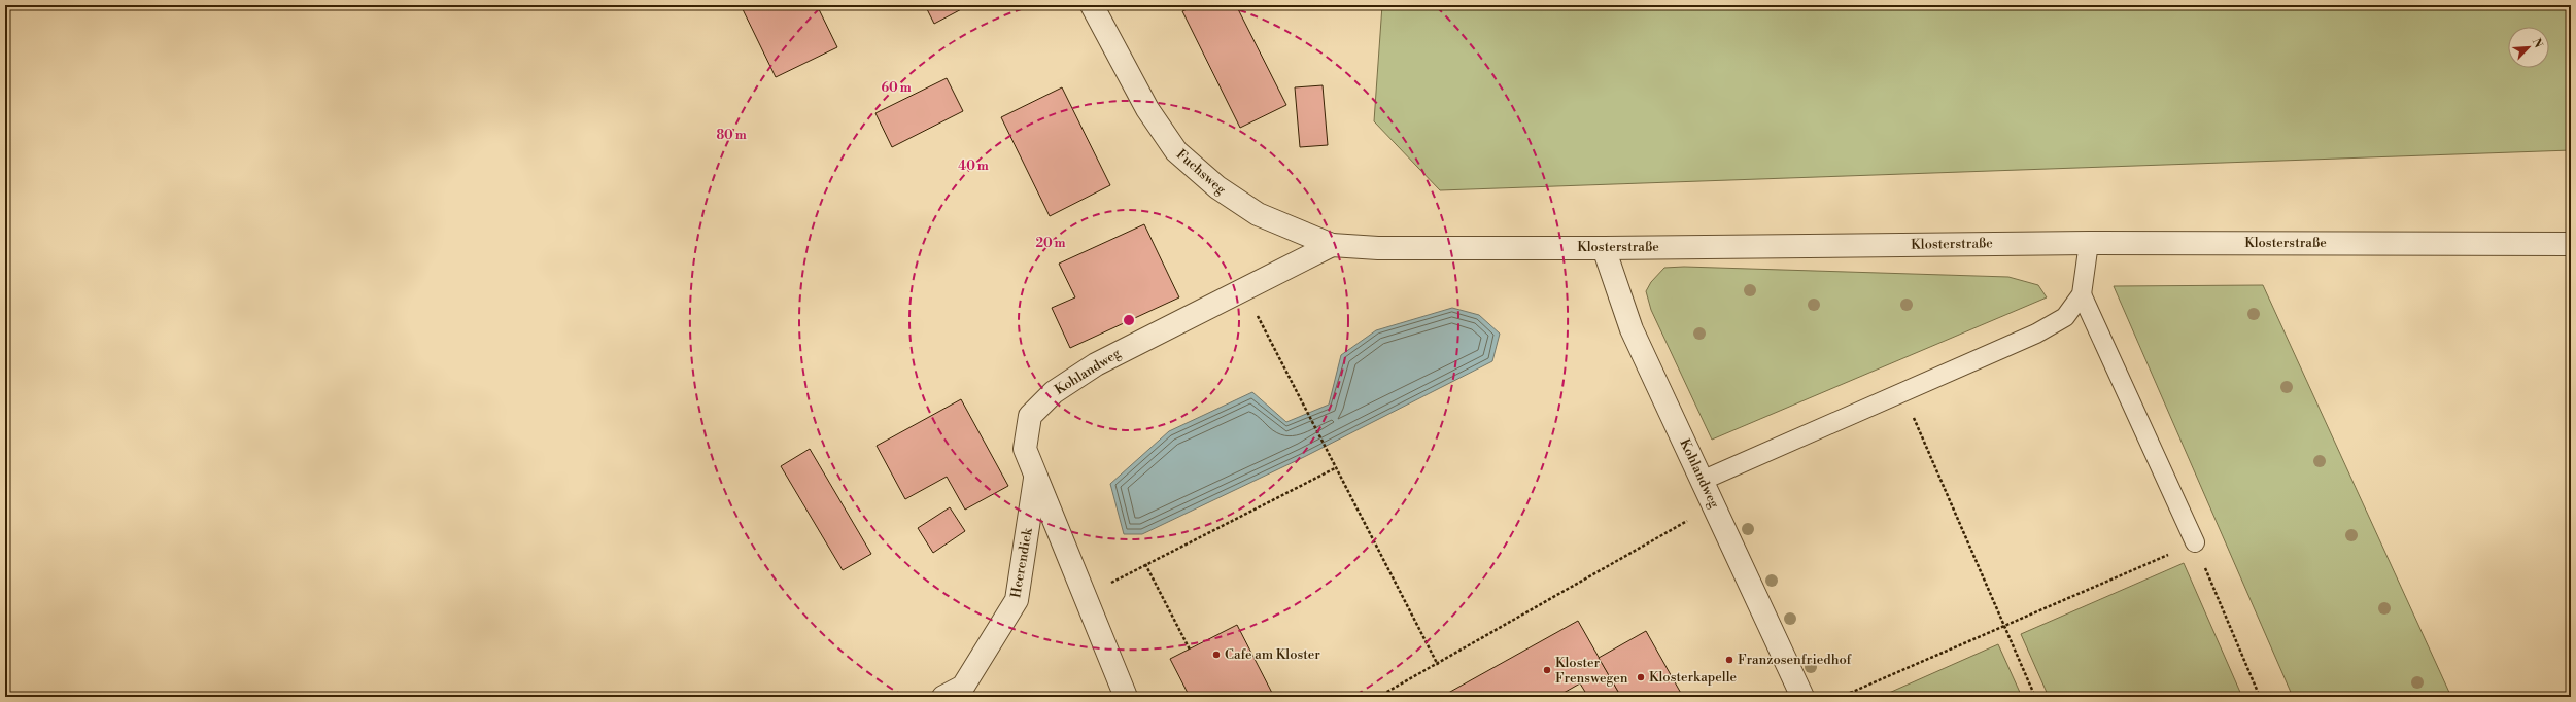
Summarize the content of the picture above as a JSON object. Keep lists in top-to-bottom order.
{
  "streets": {
    "street": [
      "Fuchsweg",
      "Klosterstraße",
      "Kohlandweg",
      "Heerendiek"
    ]
  },
  "crossings": [
    ["Fuchsweg", "Klosterstraße"],
    ["Fuchsweg", "Kohlandweg"],
    ["Klosterstraße", "Kohlandweg"],
    ["Kohlandweg", "Heerendiek"]
  ],
  "places": [
    "Cafe am Kloster",
    "Franzosenfriedhof",
    "Kloster Frenswegen",
    "Klosterkapelle"
  ],
  "north": "top right",
  "rings": [
    "60 m",
    "80 m",
    "40 m",
    "20 m"
  ]
}
